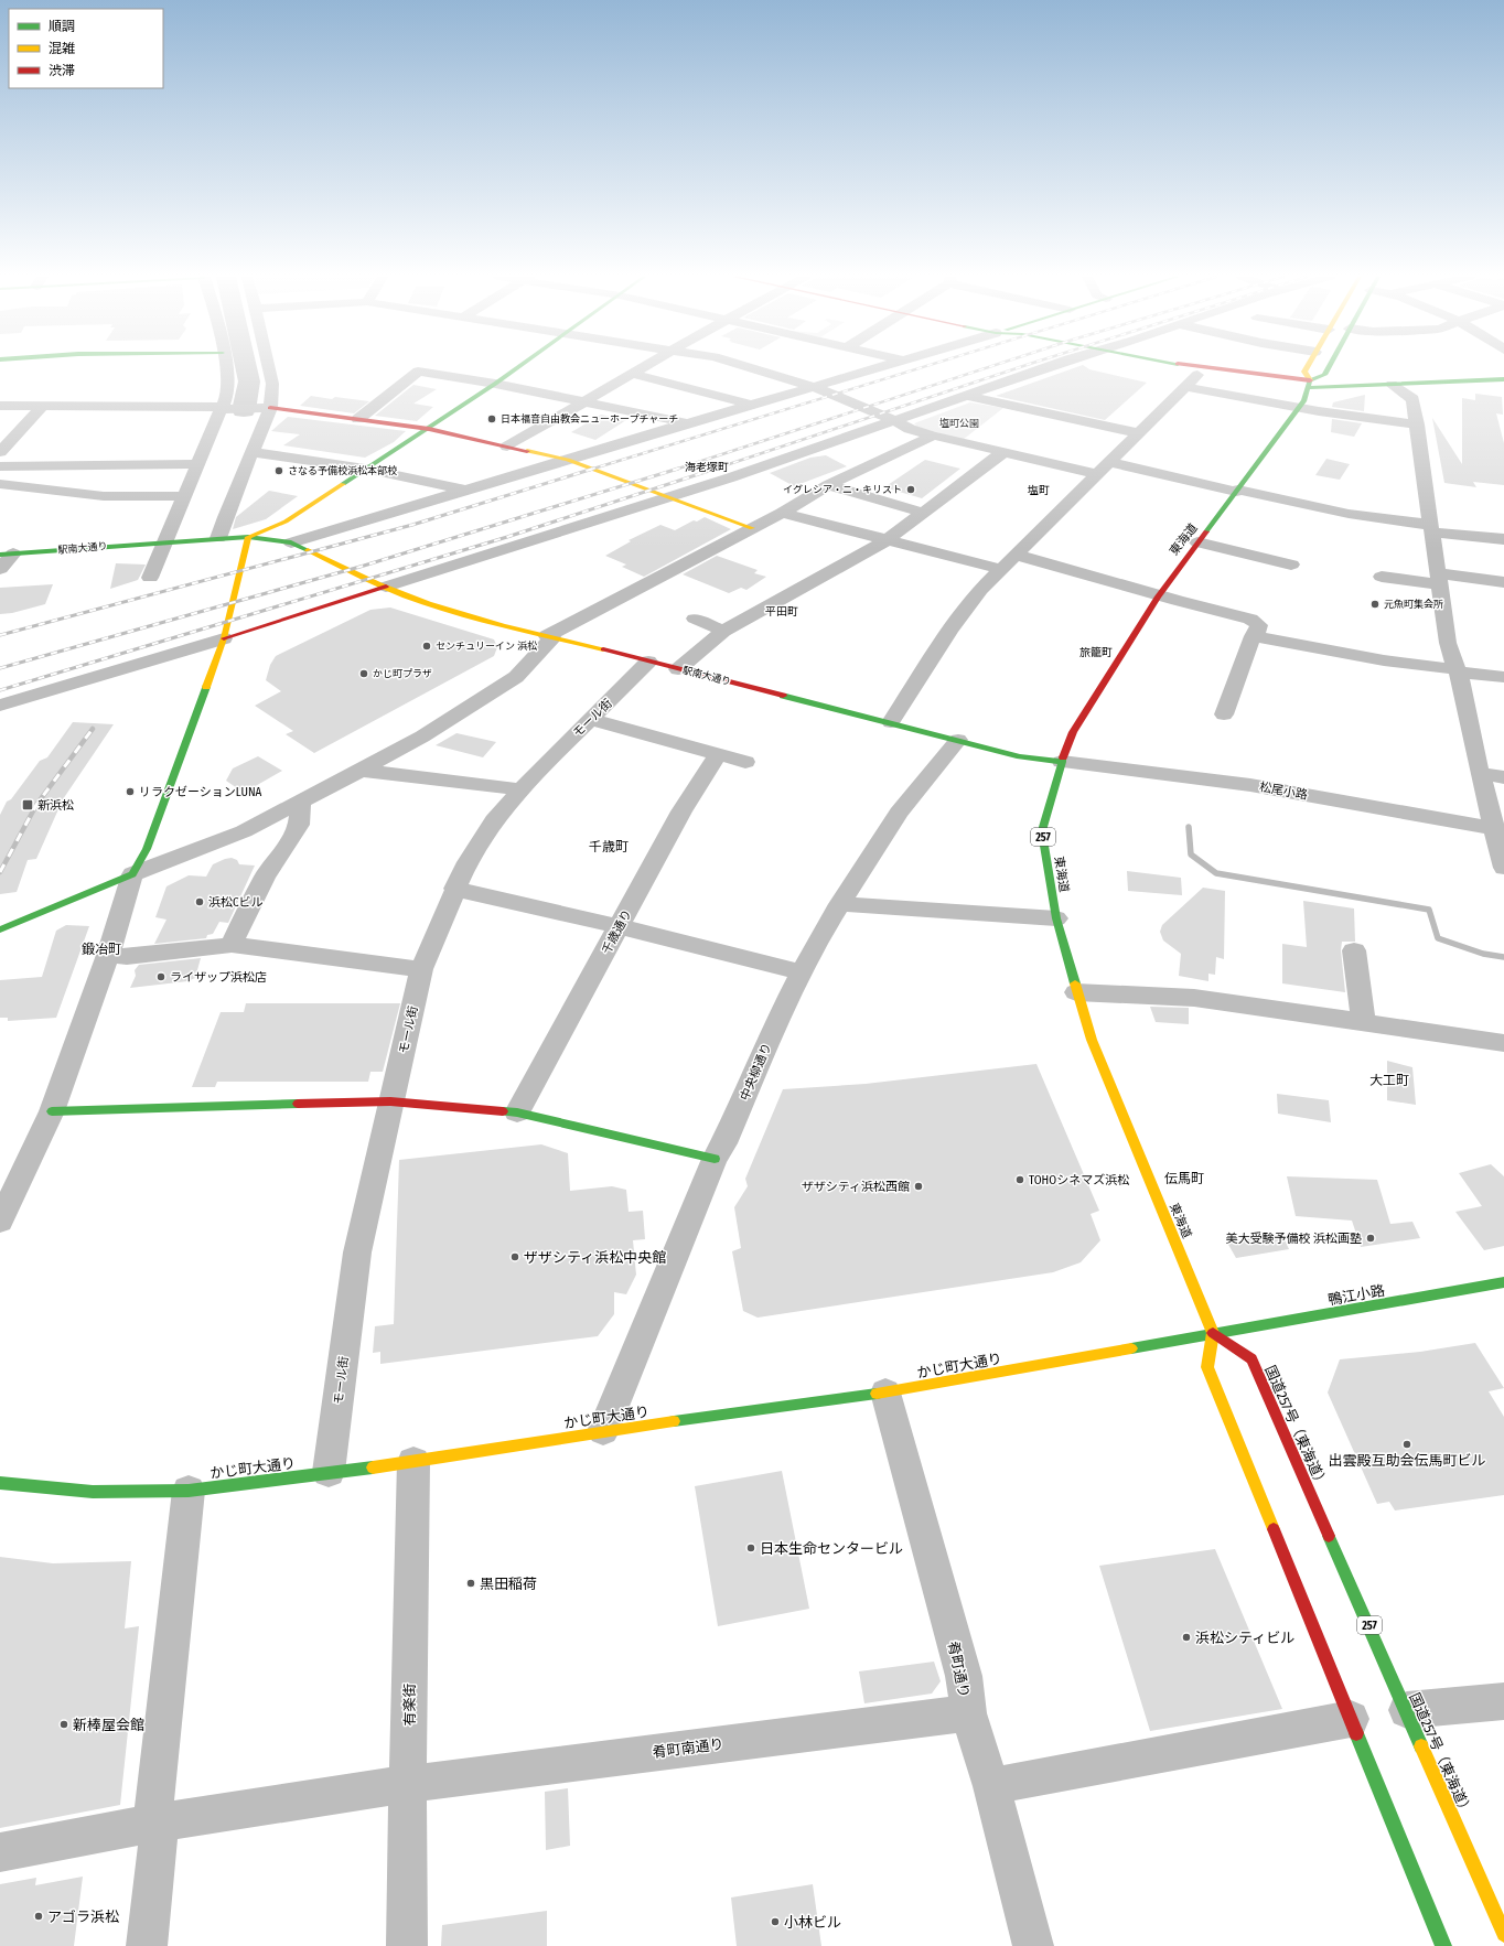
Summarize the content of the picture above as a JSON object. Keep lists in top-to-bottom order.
{
  "streets": {
    "main road": [
      "東海道",
      "駅南大通り",
      "257",
      "鴨江小路",
      "かじ町大通り",
      "国道257号（東海道）"
    ],
    "street": [
      "モール街",
      "松尾小路",
      "千歳通り",
      "中央柳通り",
      "肴町通り",
      "有楽街",
      "肴町南通り"
    ]
  },
  "crossings": [
    ["東海道", "駅南大通り"],
    ["東海道", "松尾小路"],
    ["東海道", "鴨江小路"],
    ["東海道", "かじ町大通り"],
    ["東海道", "国道257号（東海道）"],
    ["駅南大通り", "モール街"],
    ["駅南大通り", "松尾小路"],
    ["駅南大通り", "中央柳通り"],
    ["モール街", "かじ町大通り"],
    ["中央柳通り", "かじ町大通り"],
    ["鴨江小路", "かじ町大通り"],
    ["鴨江小路", "国道257号（東海道）"],
    ["かじ町大通り", "国道257号（東海道）"],
    ["かじ町大通り", "肴町通り"],
    ["かじ町大通り", "有楽街"],
    ["肴町通り", "肴町南通り"],
    ["有楽街", "肴町南通り"]
  ],
  "districts": [
    "海老塚町",
    "塩町",
    "平田町",
    "旅籠町",
    "千歳町",
    "鍛冶町",
    "大工町",
    "伝馬町"
  ],
  "parks": ["塩町公園"],
  "places": {
    "other": [
      "日本福音自由教会ニューホープチャーチ",
      "さなる予備校浜松本部校",
      "イグレシア・ニ・キリスト",
      "元魚町集会所",
      "センチュリーイン 浜松",
      "かじ町プラザ",
      "リラクゼーションLUNA",
      "浜松Cビル",
      "ライザップ浜松店",
      "TOHOシネマズ浜松",
      "ザザシティ浜松西館",
      "美大受験予備校 浜松画塾",
      "ザザシティ浜松中央館",
      "出雲殿互助会伝馬町ビル",
      "日本生命センタービル",
      "黒田稲荷",
      "浜松シティビル",
      "新棒屋会館",
      "アゴラ浜松",
      "小林ビル"
    ],
    "transit": ["新浜松"]
  },
  "legend": ["順調", "混雑", "渋滞"]
}
